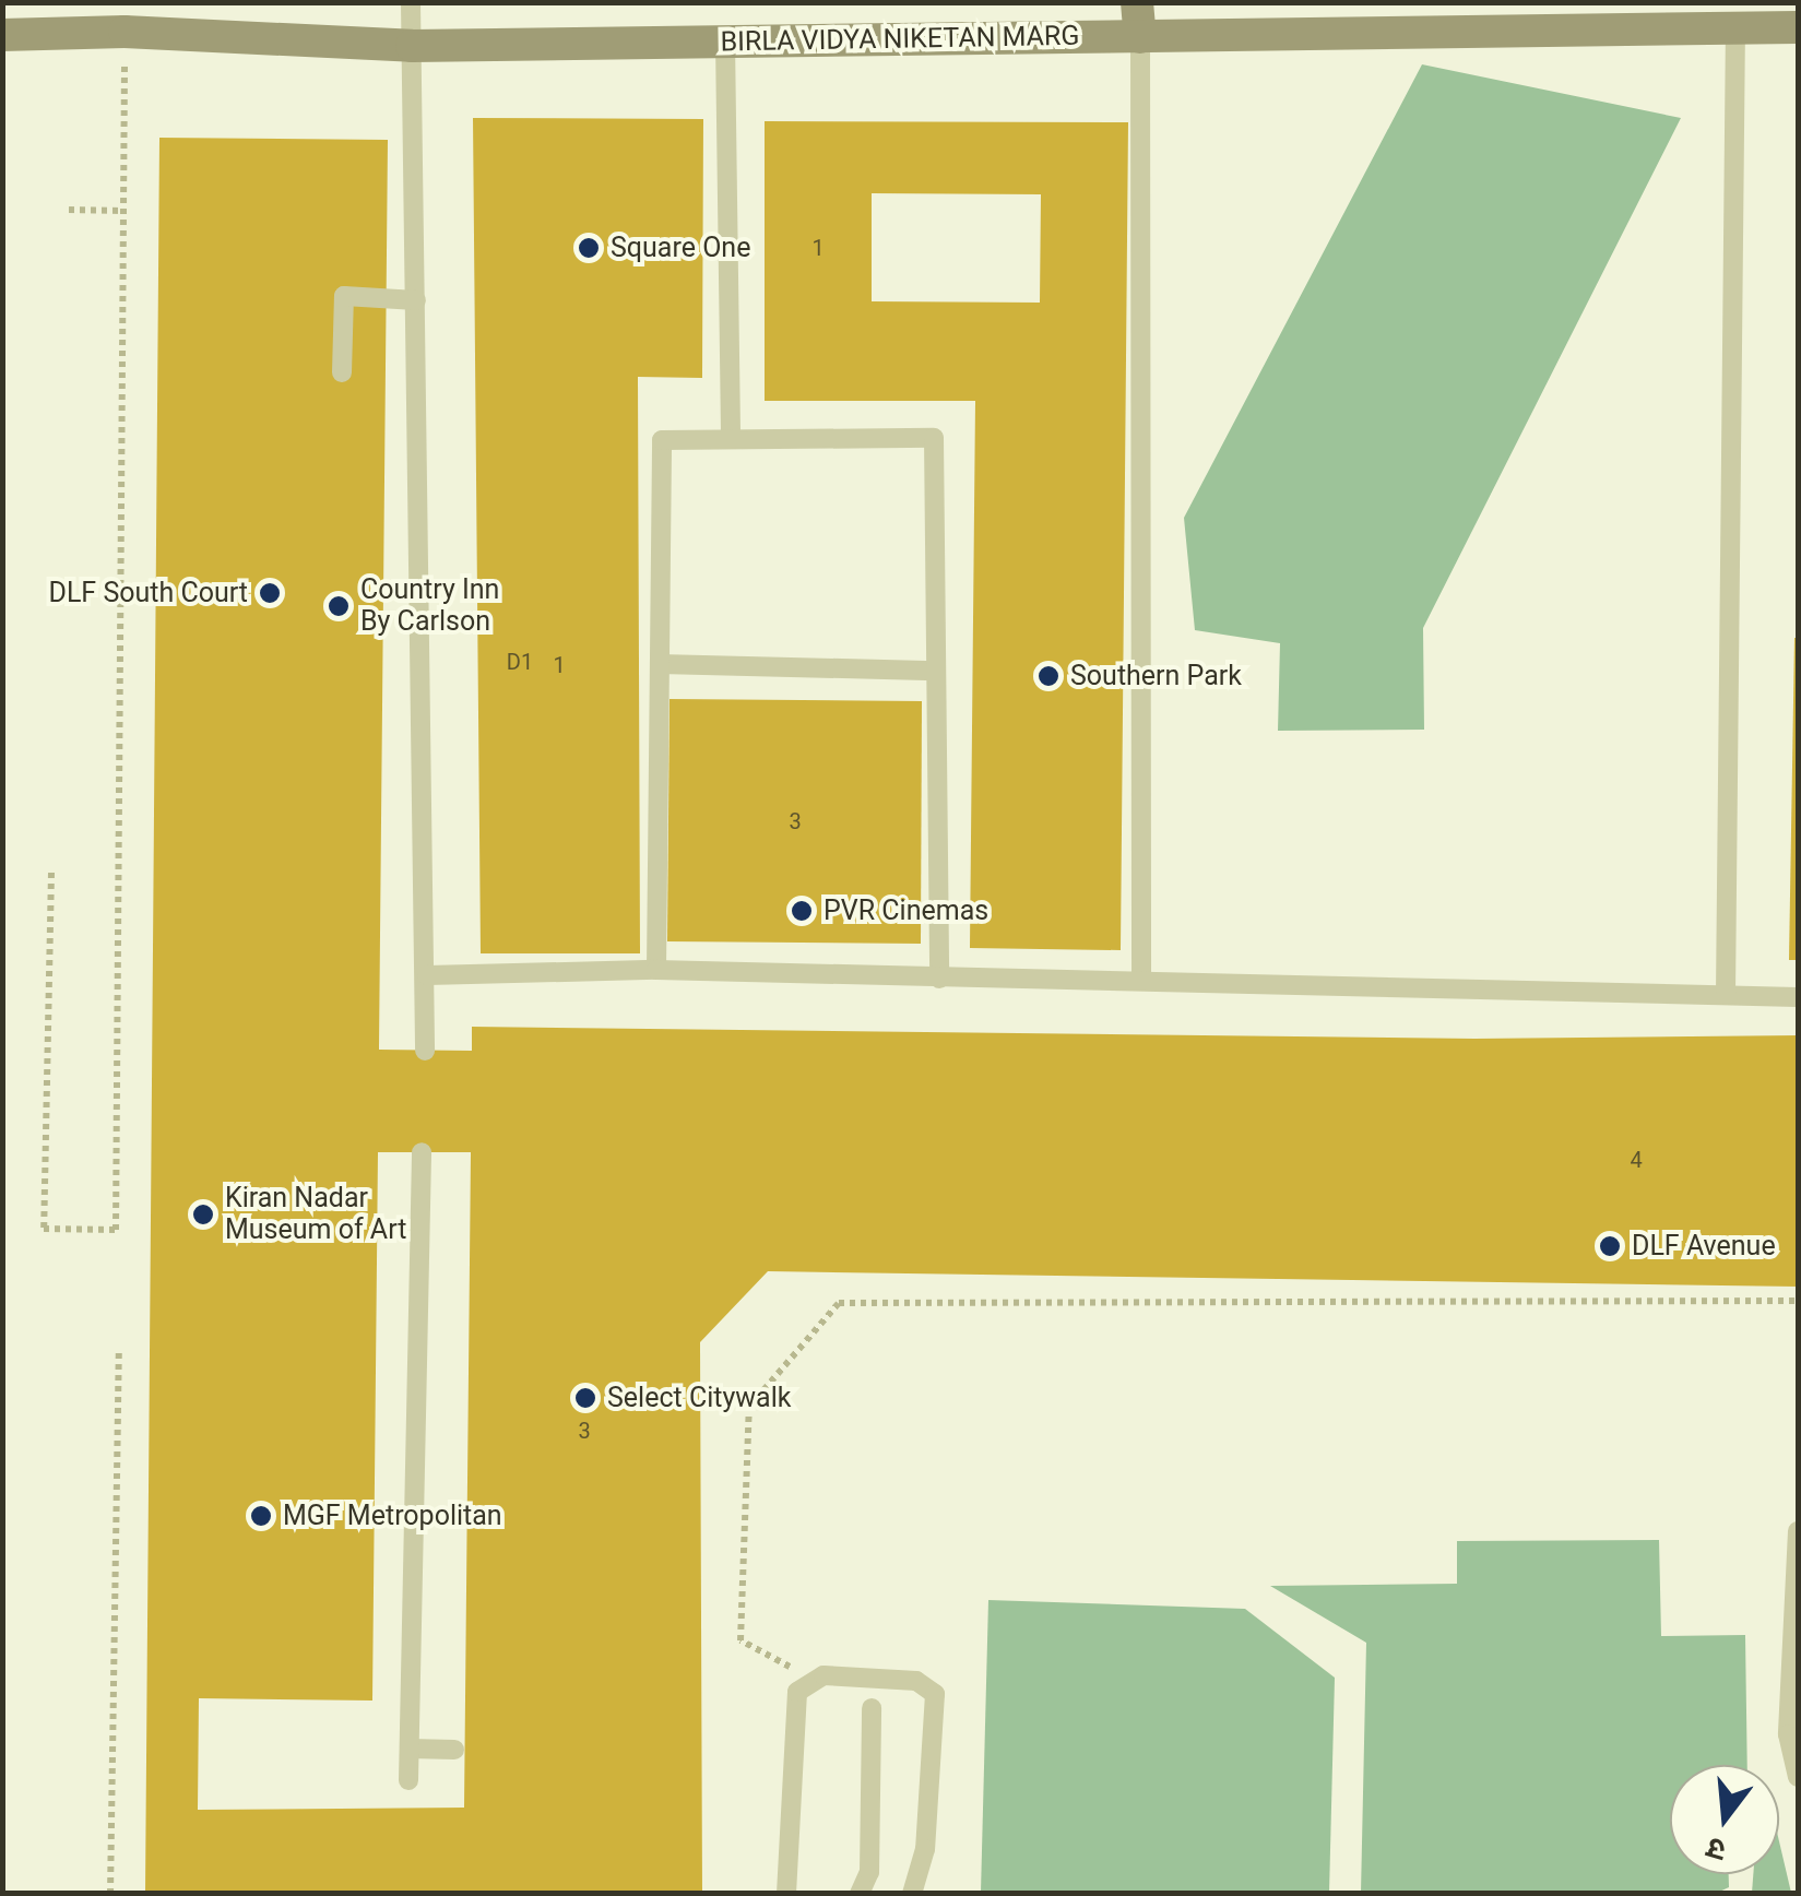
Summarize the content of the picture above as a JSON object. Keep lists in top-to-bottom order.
{
  "streets": {
    "street": ["BIRLA VIDYA NIKETAN MARG"]
  },
  "places": [
    "Square One",
    "DLF South Court",
    "Country Inn By Carlson",
    "Southern Park",
    "PVR Cinemas",
    "Kiran Nadar Museum of Art",
    "DLF Avenue",
    "Select Citywalk",
    "MGF Metropolitan"
  ],
  "house_numbers": [
    "1",
    "D1",
    "1",
    "3",
    "4",
    "3"
  ],
  "north": "bottom"
}
